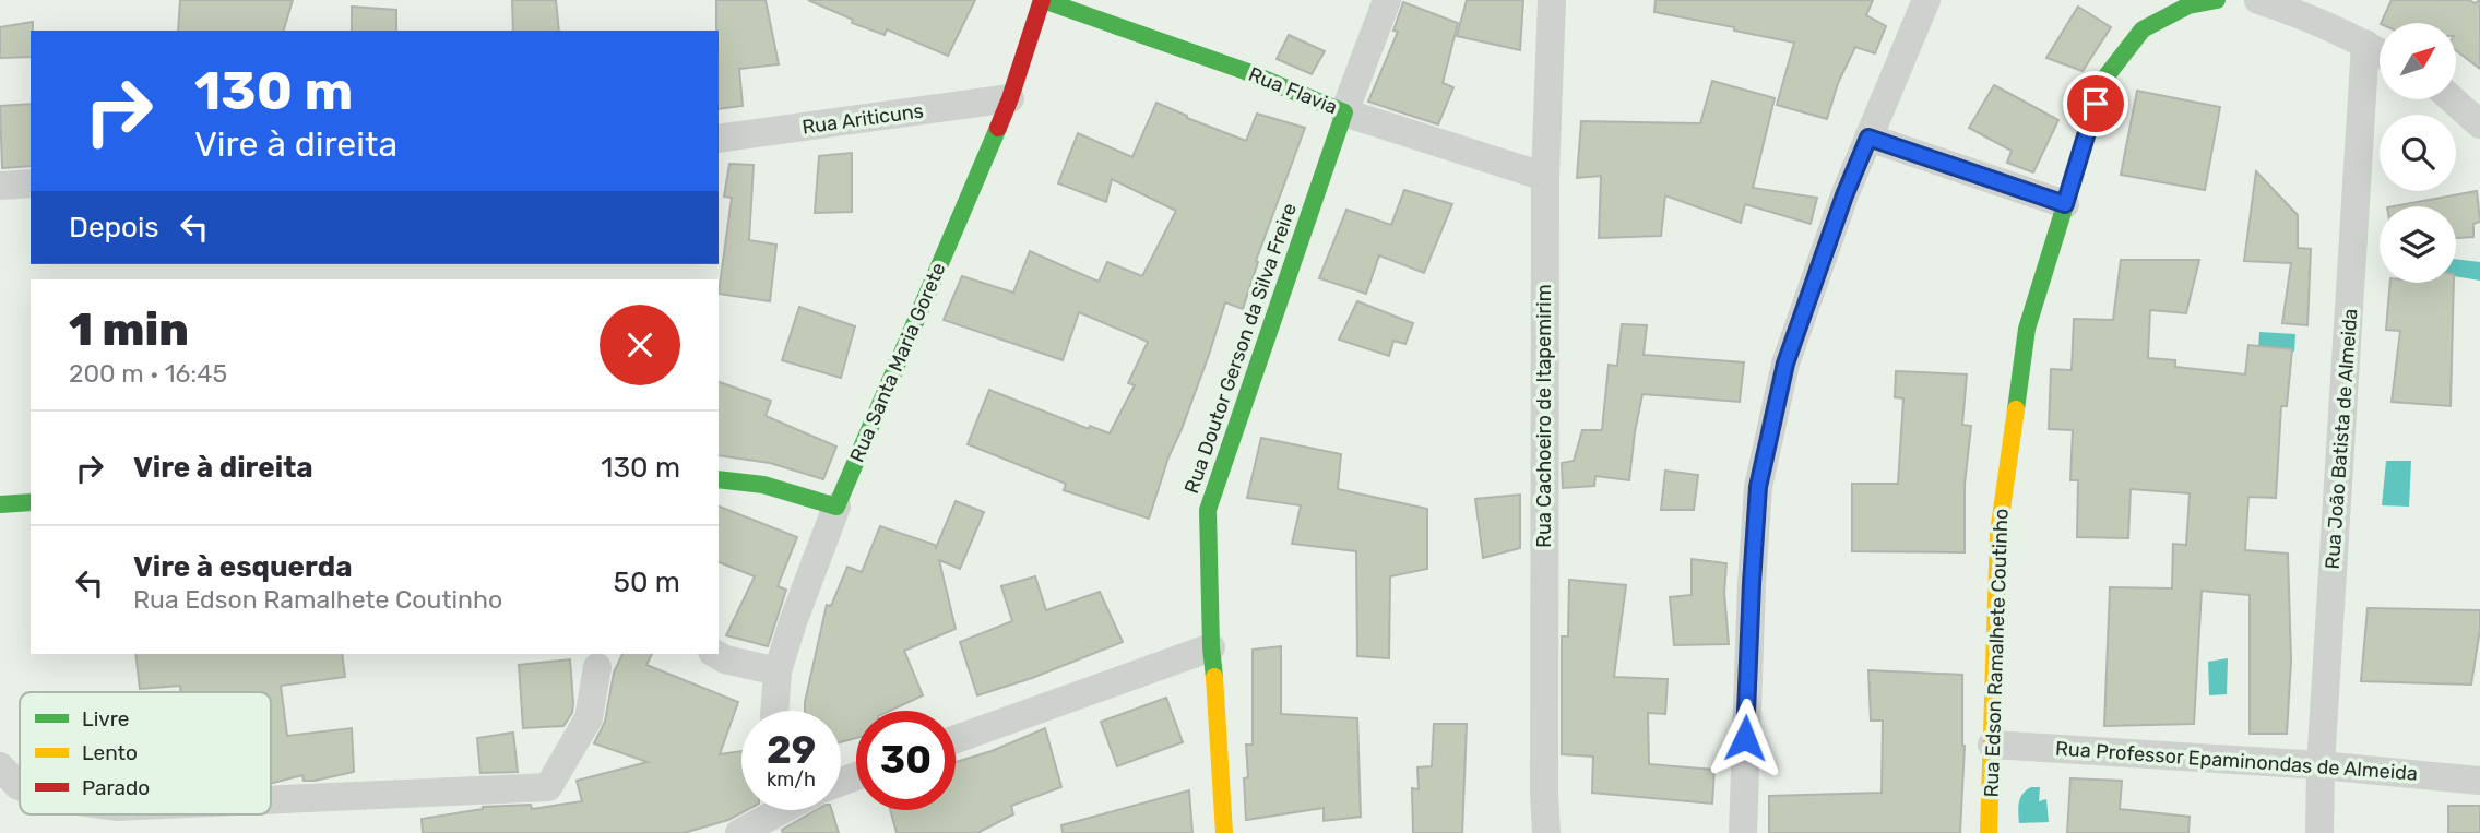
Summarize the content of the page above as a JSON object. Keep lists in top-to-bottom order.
{
  "streets": {
    "street": [
      "Rua Flavia",
      "Rua Ariticuns",
      "Rua Doutor Gerson da Silva Freire",
      "Rua Santa Maria Gorete",
      "Rua Cachoeiro de Itapemirim",
      "Rua João Batista de Almeida",
      "Rua Edson Ramalhete Coutinho",
      "Rua Professor Epaminondas de Almeida"
    ]
  },
  "crossings": [
    ["Rua Flavia", "Rua Doutor Gerson da Silva Freire"],
    ["Rua Flavia", "Rua Santa Maria Gorete"],
    ["Rua Flavia", "Rua Cachoeiro de Itapemirim"],
    ["Rua Ariticuns", "Rua Santa Maria Gorete"],
    ["Rua João Batista de Almeida", "Rua Professor Epaminondas de Almeida"],
    ["Rua Edson Ramalhete Coutinho", "Rua Professor Epaminondas de Almeida"]
  ],
  "legend": ["Livre", "Lento", "Parado"],
  "north": "top right",
  "page": {
    "turn": ["130 m", "Vire à direita"],
    "then": "Depois",
    "heading": ["1 min", "200 m · 16:45"],
    "list": [
      {
        "name": "Vire à direita",
        "value": "130 m"
      },
      {
        "name": "Vire à esquerda",
        "note": "Rua Edson Ramalhete Coutinho",
        "value": "50 m"
      }
    ],
    "speed": "29 km/h",
    "limit": "30"
  }
}
